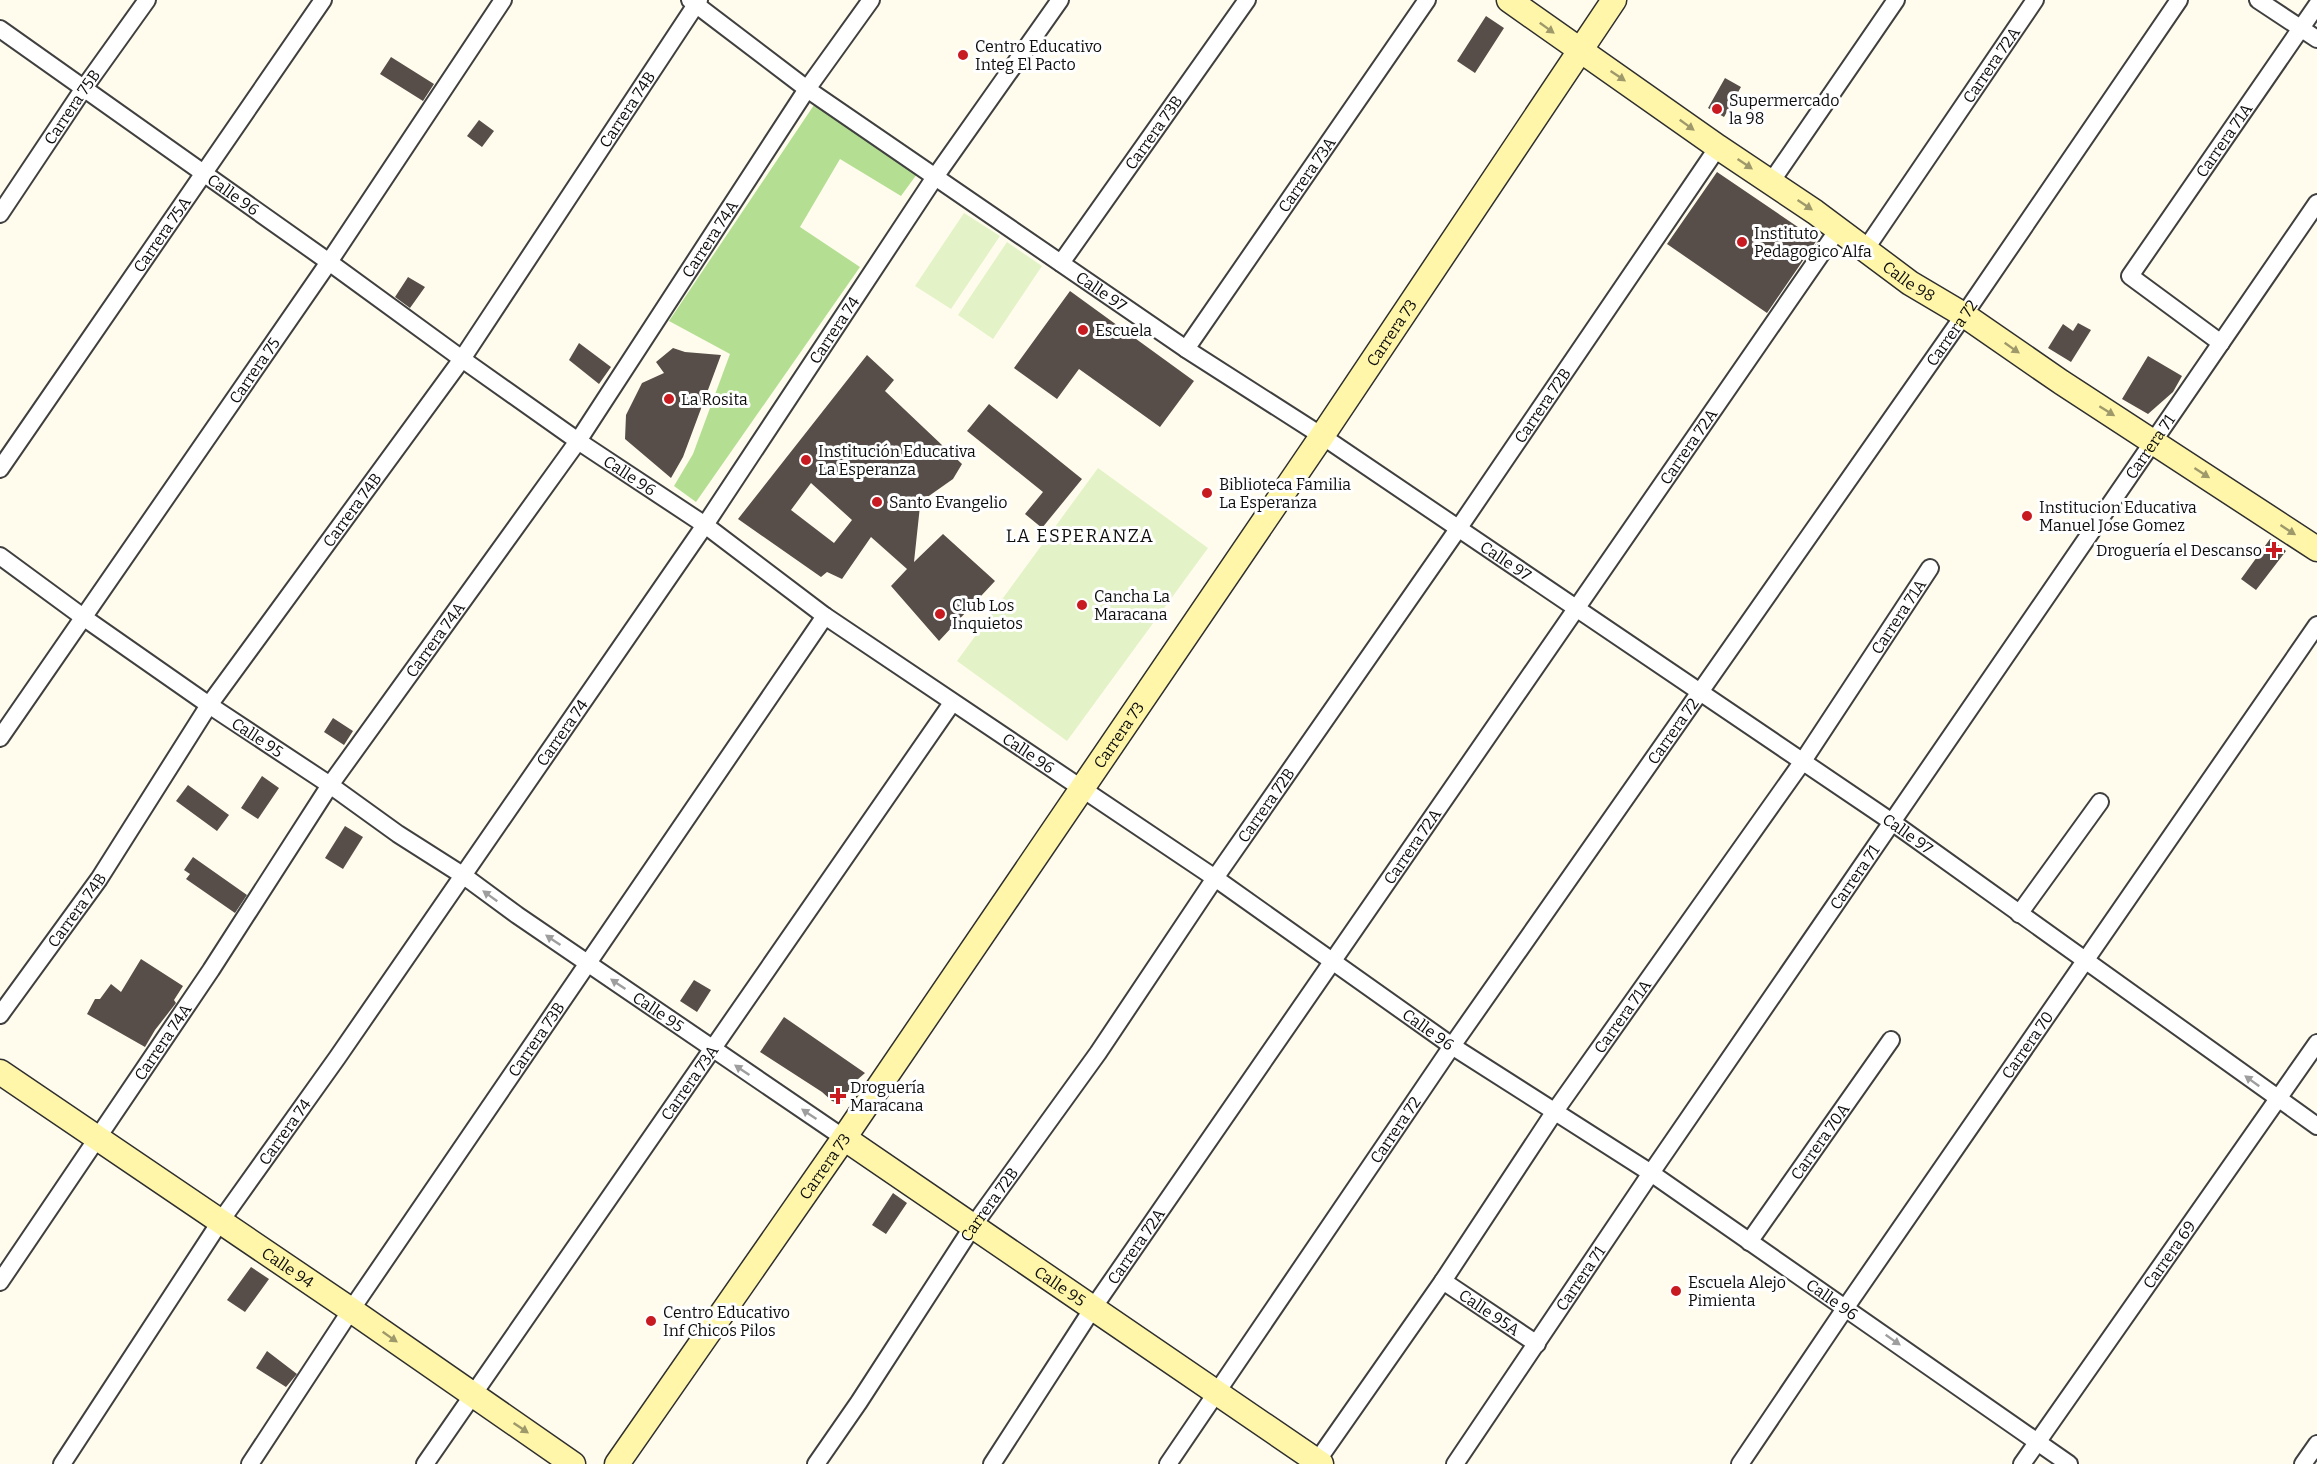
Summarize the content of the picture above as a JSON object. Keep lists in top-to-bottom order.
{
  "streets": {
    "street": [
      "Carrera 72A",
      "Carrera 75B",
      "Carrera 74B",
      "Carrera 73B",
      "Carrera 71A",
      "Carrera 73A",
      "Calle 96",
      "Carrera 75A",
      "Carrera 74A",
      "Calle 98",
      "Calle 97",
      "Carrera 74",
      "Carrera 73",
      "Carrera 72",
      "Carrera 75",
      "Carrera 72B",
      "Carrera 71",
      "Calle 95",
      "Carrera 70",
      "Carrera 70A",
      "Carrera 69",
      "Calle 94",
      "Calle 95A"
    ]
  },
  "crossings": [
    ["Carrera 72A", "Calle 96"],
    ["Carrera 72A", "Calle 98"],
    ["Carrera 72A", "Calle 97"],
    ["Carrera 72A", "Calle 95"],
    ["Carrera 75B", "Calle 96"],
    ["Carrera 74B", "Calle 96"],
    ["Carrera 74B", "Calle 97"],
    ["Carrera 74B", "Calle 95"],
    ["Carrera 73B", "Calle 96"],
    ["Carrera 73B", "Calle 97"],
    ["Carrera 73B", "Calle 95"],
    ["Carrera 73B", "Calle 94"],
    ["Carrera 71A", "Calle 96"],
    ["Carrera 71A", "Calle 97"],
    ["Carrera 71A", "Carrera 71"],
    ["Carrera 71A", "Calle 95"],
    ["Carrera 71A", "Calle 95A"],
    ["Carrera 73A", "Calle 96"],
    ["Carrera 73A", "Calle 97"],
    ["Carrera 73A", "Calle 95"],
    ["Carrera 73A", "Calle 94"],
    ["Calle 96", "Carrera 75A"],
    ["Calle 96", "Carrera 74A"],
    ["Calle 96", "Carrera 74"],
    ["Calle 96", "Carrera 73"],
    ["Calle 96", "Carrera 72"],
    ["Calle 96", "Carrera 75"],
    ["Calle 96", "Carrera 72B"],
    ["Calle 96", "Carrera 71"],
    ["Calle 96", "Carrera 70"],
    ["Calle 96", "Carrera 70A"],
    ["Calle 96", "Carrera 69"],
    ["Carrera 74A", "Calle 97"],
    ["Carrera 74A", "Calle 95"],
    ["Carrera 74A", "Calle 94"],
    ["Calle 98", "Carrera 73"],
    ["Calle 98", "Carrera 72"],
    ["Calle 98", "Carrera 72B"],
    ["Calle 98", "Carrera 71"],
    ["Calle 97", "Carrera 74"],
    ["Calle 97", "Carrera 73"],
    ["Calle 97", "Carrera 72"],
    ["Calle 97", "Carrera 72B"],
    ["Calle 97", "Carrera 71"],
    ["Calle 97", "Carrera 70"],
    ["Calle 97", "Carrera 69"],
    ["Carrera 74", "Calle 95"],
    ["Carrera 74", "Calle 94"],
    ["Carrera 73", "Calle 95"],
    ["Carrera 72", "Calle 95"],
    ["Carrera 75", "Calle 95"],
    ["Carrera 72B", "Calle 95"],
    ["Carrera 71", "Calle 95A"]
  ],
  "one_way": ["Calle 98", "Calle 94"],
  "districts": ["LA ESPERANZA"],
  "places": {
    "other": [
      "Centro Educativo Integ El Pacto",
      "Supermercado la 98",
      "Instituto Pedagogico Alfa",
      "Escuela",
      "La Rosita",
      "Institución Educativa La Esperanza",
      "Biblioteca Familia La Esperanza",
      "Santo Evangelio",
      "Institucion Educativa Manuel Jose Gomez",
      "Cancha La Maracana",
      "Club Los Inquietos",
      "Escuela Alejo Pimienta",
      "Centro Educativo Inf Chicos Pilos"
    ],
    "health": ["Droguería el Descanso", "Droguería Maracana"]
  }
}
